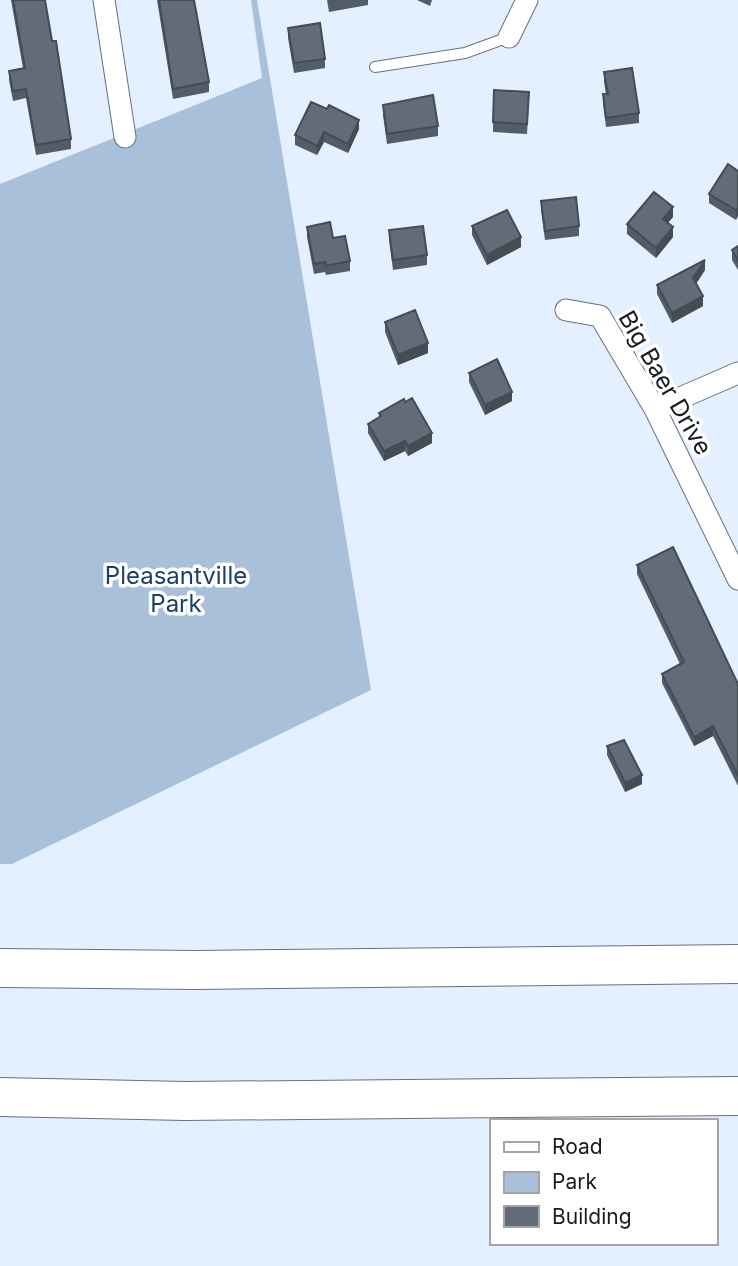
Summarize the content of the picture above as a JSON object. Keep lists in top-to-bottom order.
{
  "streets": {
    "street": ["Big Baer Drive"]
  },
  "parks": ["Pleasantville Park"],
  "legend": ["Road", "Park", "Building"]
}
